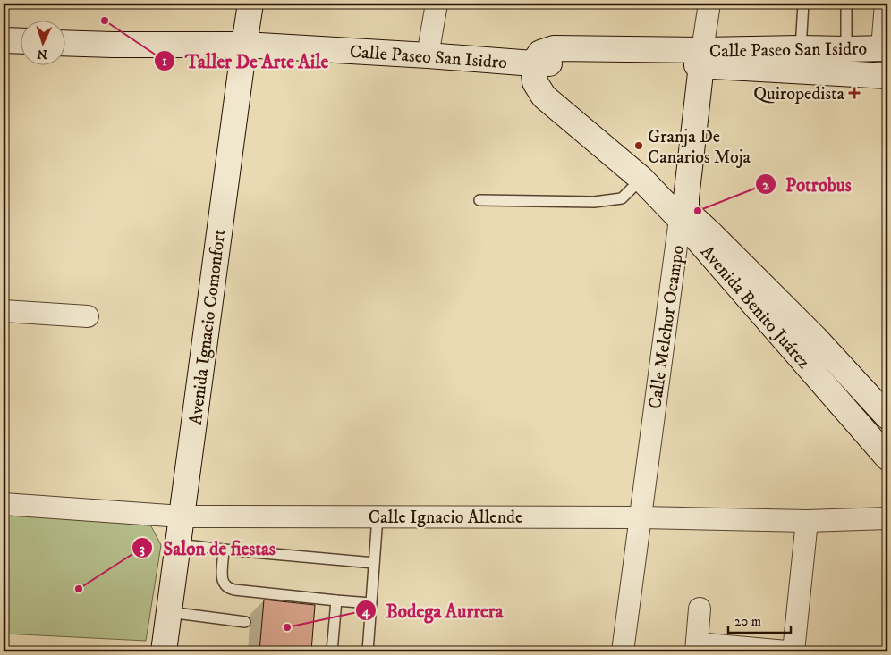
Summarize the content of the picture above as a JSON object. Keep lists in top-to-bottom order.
{
  "streets": {
    "main road": [
      "Calle Paseo San Isidro",
      "Avenida Benito Juárez",
      "Avenida Ignacio Comonfort",
      "Calle Melchor Ocampo"
    ],
    "street": ["Calle Ignacio Allende"]
  },
  "crossings": [
    ["Calle Paseo San Isidro", "Avenida Benito Juárez"],
    ["Calle Paseo San Isidro", "Avenida Ignacio Comonfort"],
    ["Calle Paseo San Isidro", "Calle Melchor Ocampo"],
    ["Avenida Benito Juárez", "Calle Melchor Ocampo"],
    ["Avenida Ignacio Comonfort", "Calle Ignacio Allende"],
    ["Calle Melchor Ocampo", "Calle Ignacio Allende"]
  ],
  "places": {
    "other": [
      "Taller De Arte Aile",
      "Granja De Canarios Moja",
      "Potrobus",
      "Salon de fiestas",
      "Bodega Aurrera"
    ],
    "health": ["Quiropedista"]
  },
  "scale_bar": "20 m",
  "north": "bottom"
}
